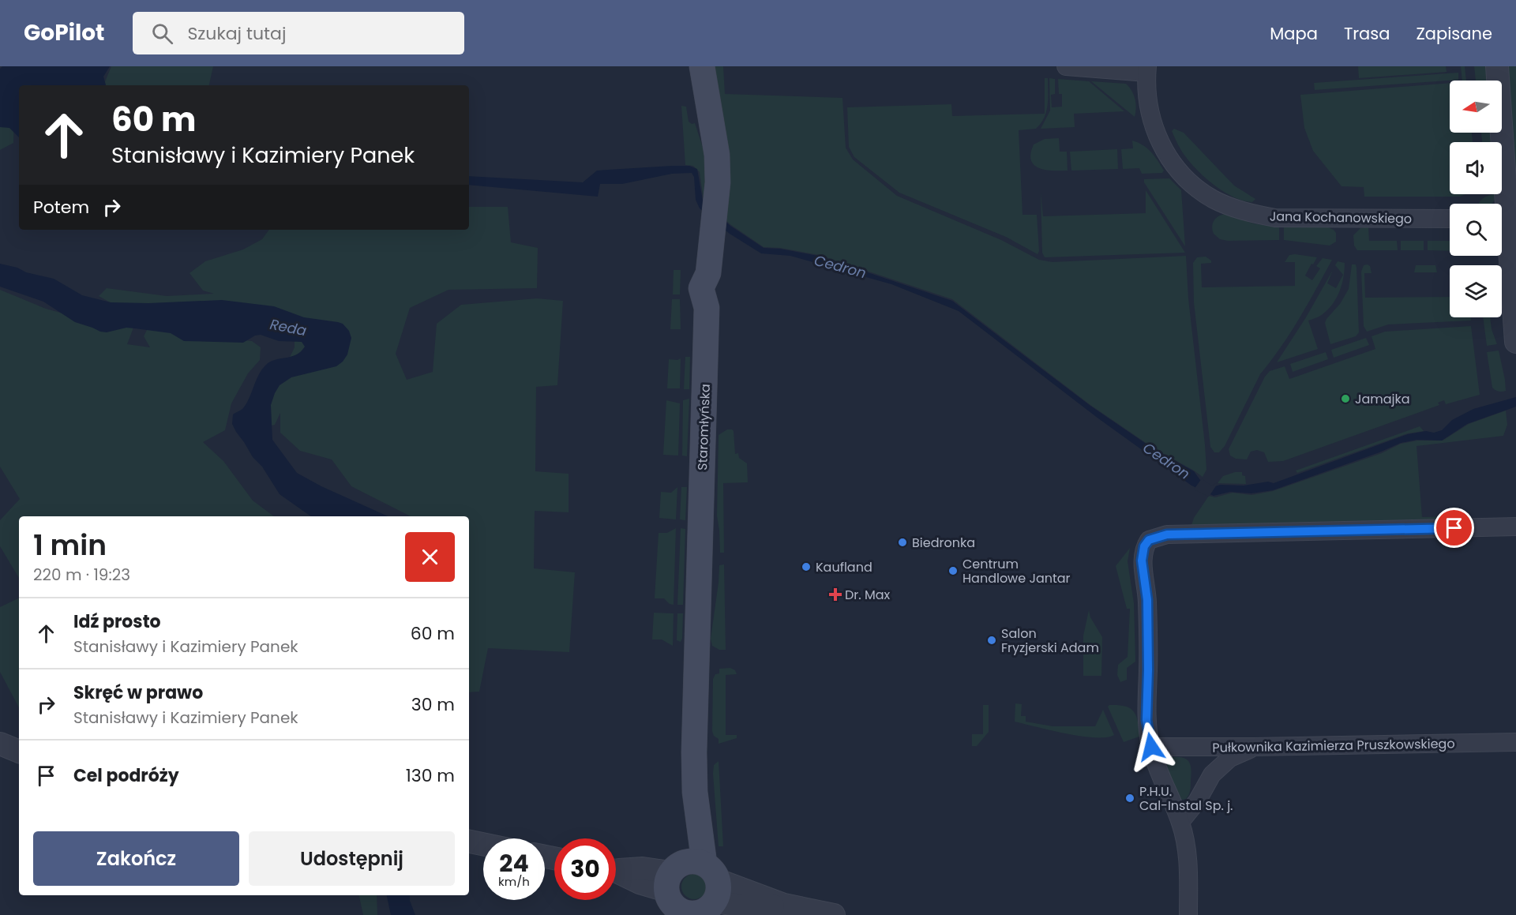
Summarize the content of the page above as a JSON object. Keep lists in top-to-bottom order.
{
  "streets": {
    "main road": ["Staromłyńska"],
    "street": ["Jana Kochanowskiego", "Pułkownika Kazimierza Pruszkowskiego"]
  },
  "water": ["Cedron", "Reda"],
  "places": {
    "other": [
      "Jamajka",
      "Biedronka",
      "Kaufland",
      "Centrum Handlowe Jantar",
      "Salon Fryzjerski Adam",
      "P.H.U. Cal-Instal Sp. j."
    ],
    "health": ["Dr. Max"]
  },
  "north": "left",
  "page": {
    "header": "GoPilot",
    "search": "Szukaj tutaj",
    "nav": ["Mapa", "Trasa", "Zapisane"],
    "turn": ["60 m", "Stanisławy i Kazimiery Panek"],
    "then": "Potem",
    "heading": ["1 min", "220 m · 19:23"],
    "list": [
      {
        "name": "Idź prosto",
        "note": "Stanisławy i Kazimiery Panek",
        "value": "60 m"
      },
      {
        "name": "Skręć w prawo",
        "note": "Stanisławy i Kazimiery Panek",
        "value": "30 m"
      },
      {
        "name": "Cel podróży",
        "value": "130 m"
      }
    ],
    "buttons": ["Zakończ", "Udostępnij"],
    "speed": "24 km/h",
    "limit": "30"
  }
}
